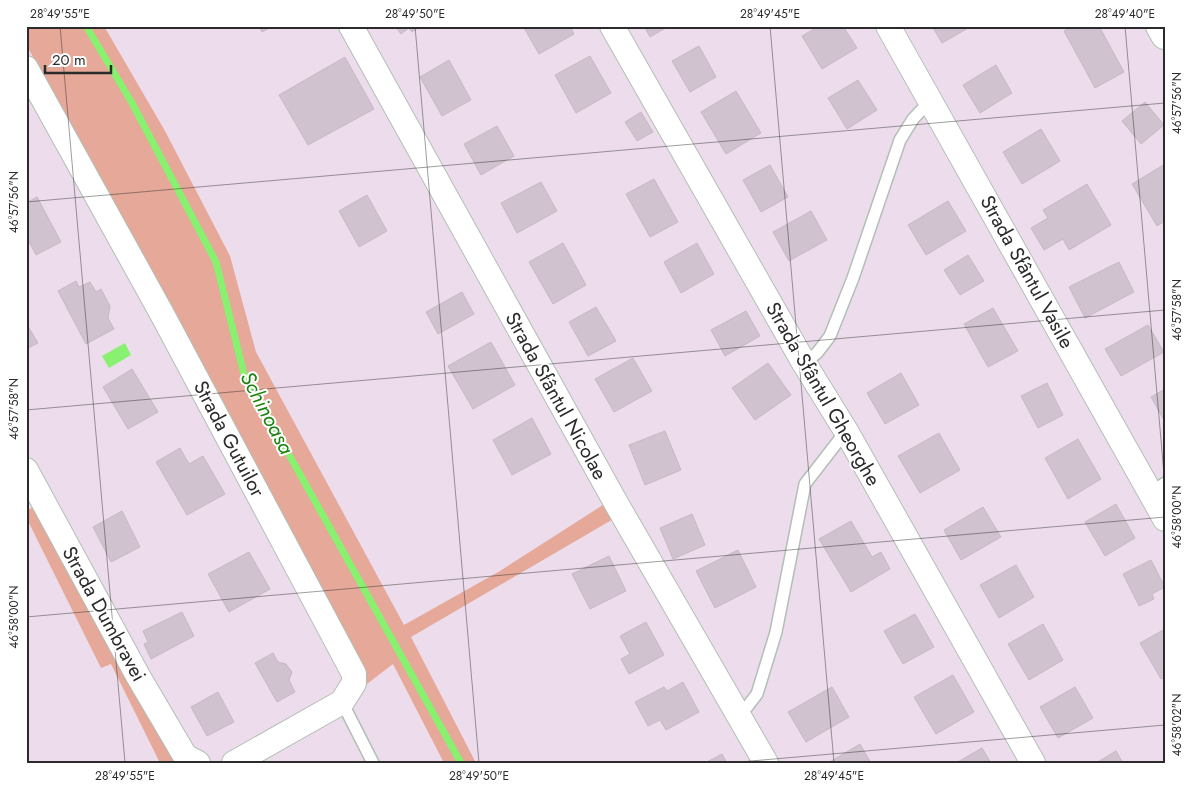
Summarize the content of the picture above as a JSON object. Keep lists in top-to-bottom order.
{
  "streets": {
    "street": [
      "Strada Sfântul Vasile",
      "Strada Sfântul Gheorghe",
      "Strada Sfântul Nicolae",
      "Strada Gutuilor",
      "Strada Dumbravei"
    ]
  },
  "water": ["Schinoasa"],
  "scale_bar": "20 m",
  "coordinates": [
    "28°49'55\"E",
    "28°49'50\"E",
    "28°49'45\"E",
    "28°49'40\"E",
    "46°57'56\"N",
    "46°57'58\"N",
    "46°58'00\"N",
    "46°58'02\"N"
  ]
}
